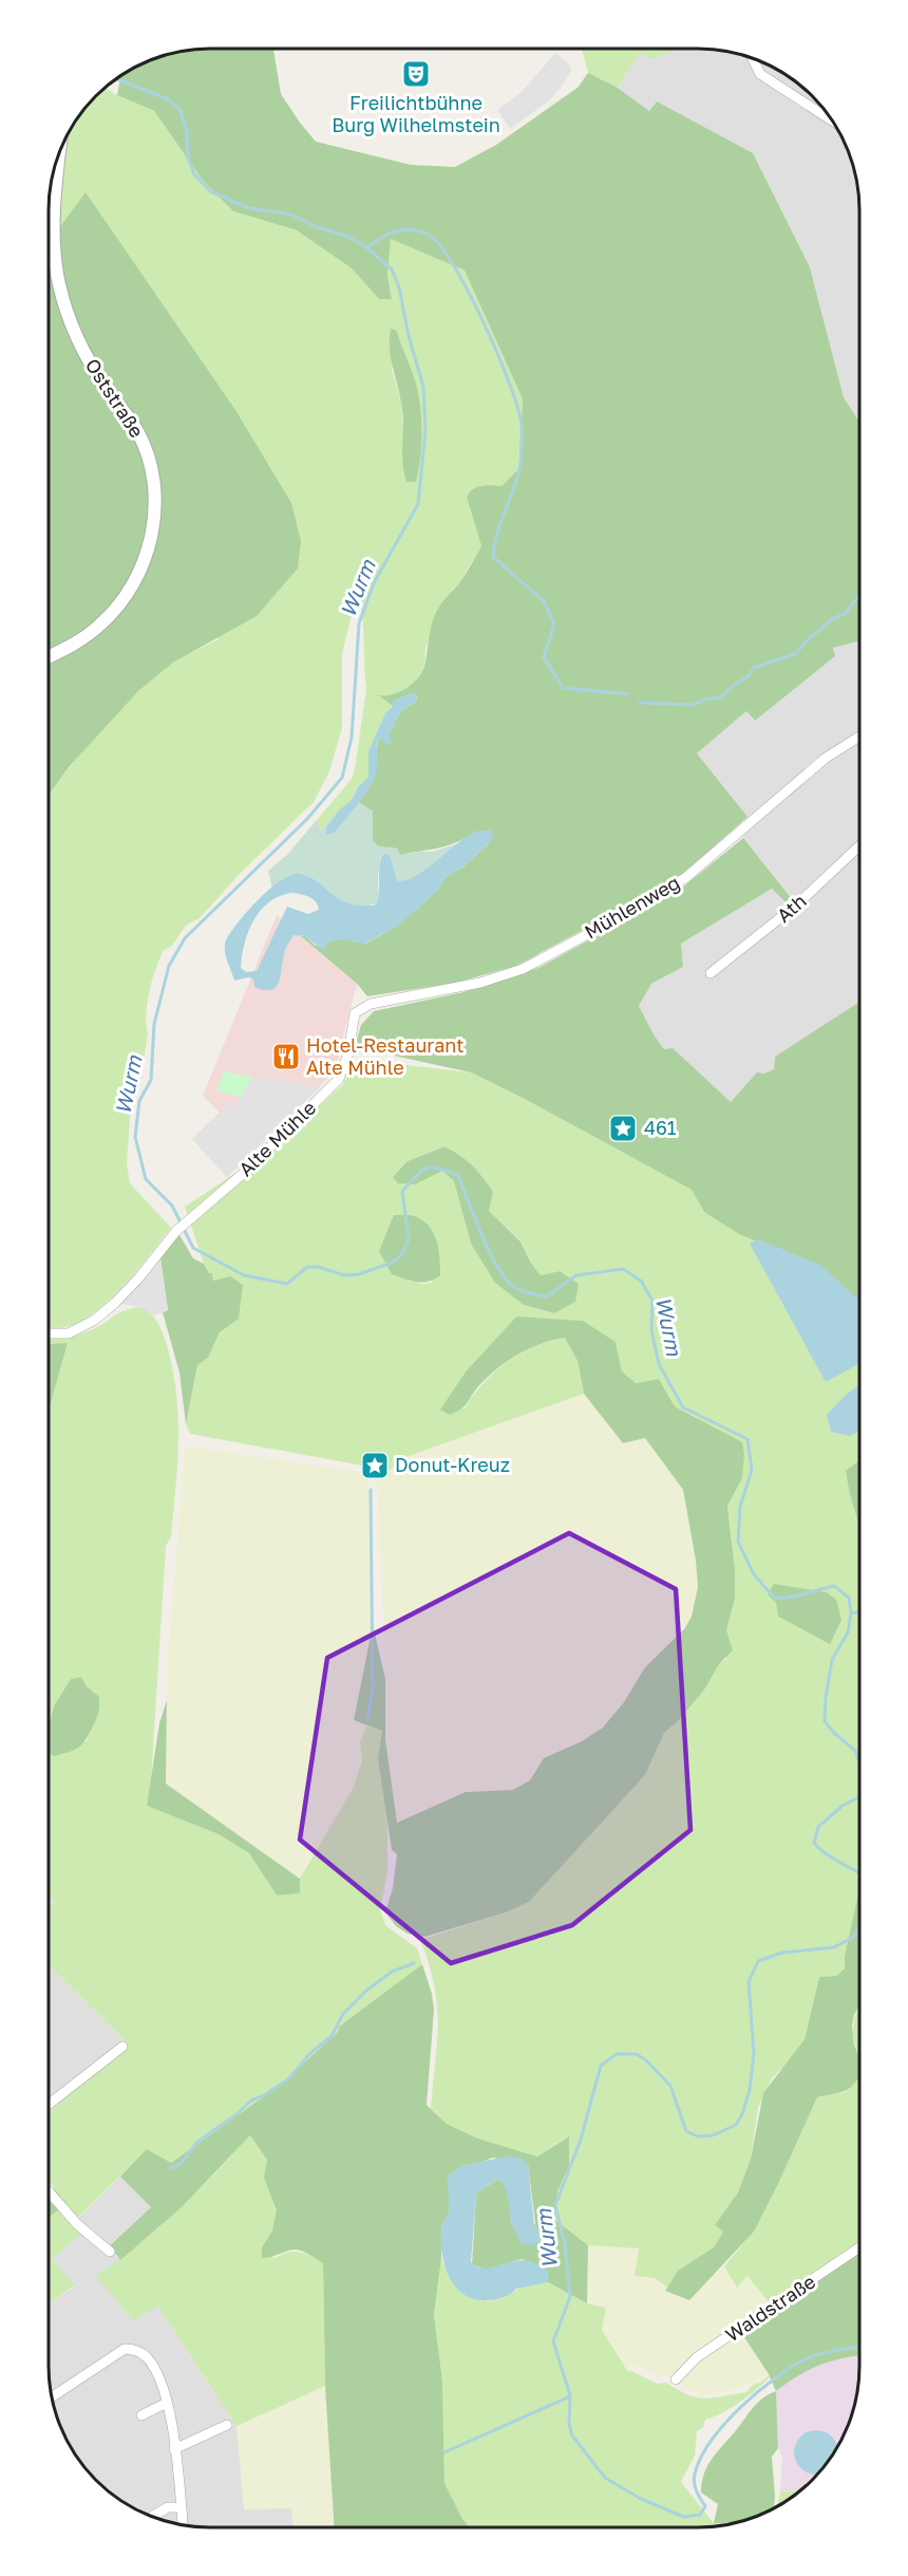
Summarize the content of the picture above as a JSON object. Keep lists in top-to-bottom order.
{
  "streets": {
    "street": [
      "Oststraße",
      "Mühlenweg",
      "Ath",
      "Alte Mühle",
      "Waldstraße"
    ]
  },
  "crossings": [
    ["Mühlenweg", "Alte Mühle"]
  ],
  "water": ["Wurm"],
  "places": {
    "theatre": ["Freilichtbühne Burg Wilhelmstein"],
    "restaurant": ["Hotel-Restaurant Alte Mühle"],
    "place": ["461", "Donut-Kreuz"]
  }
}
